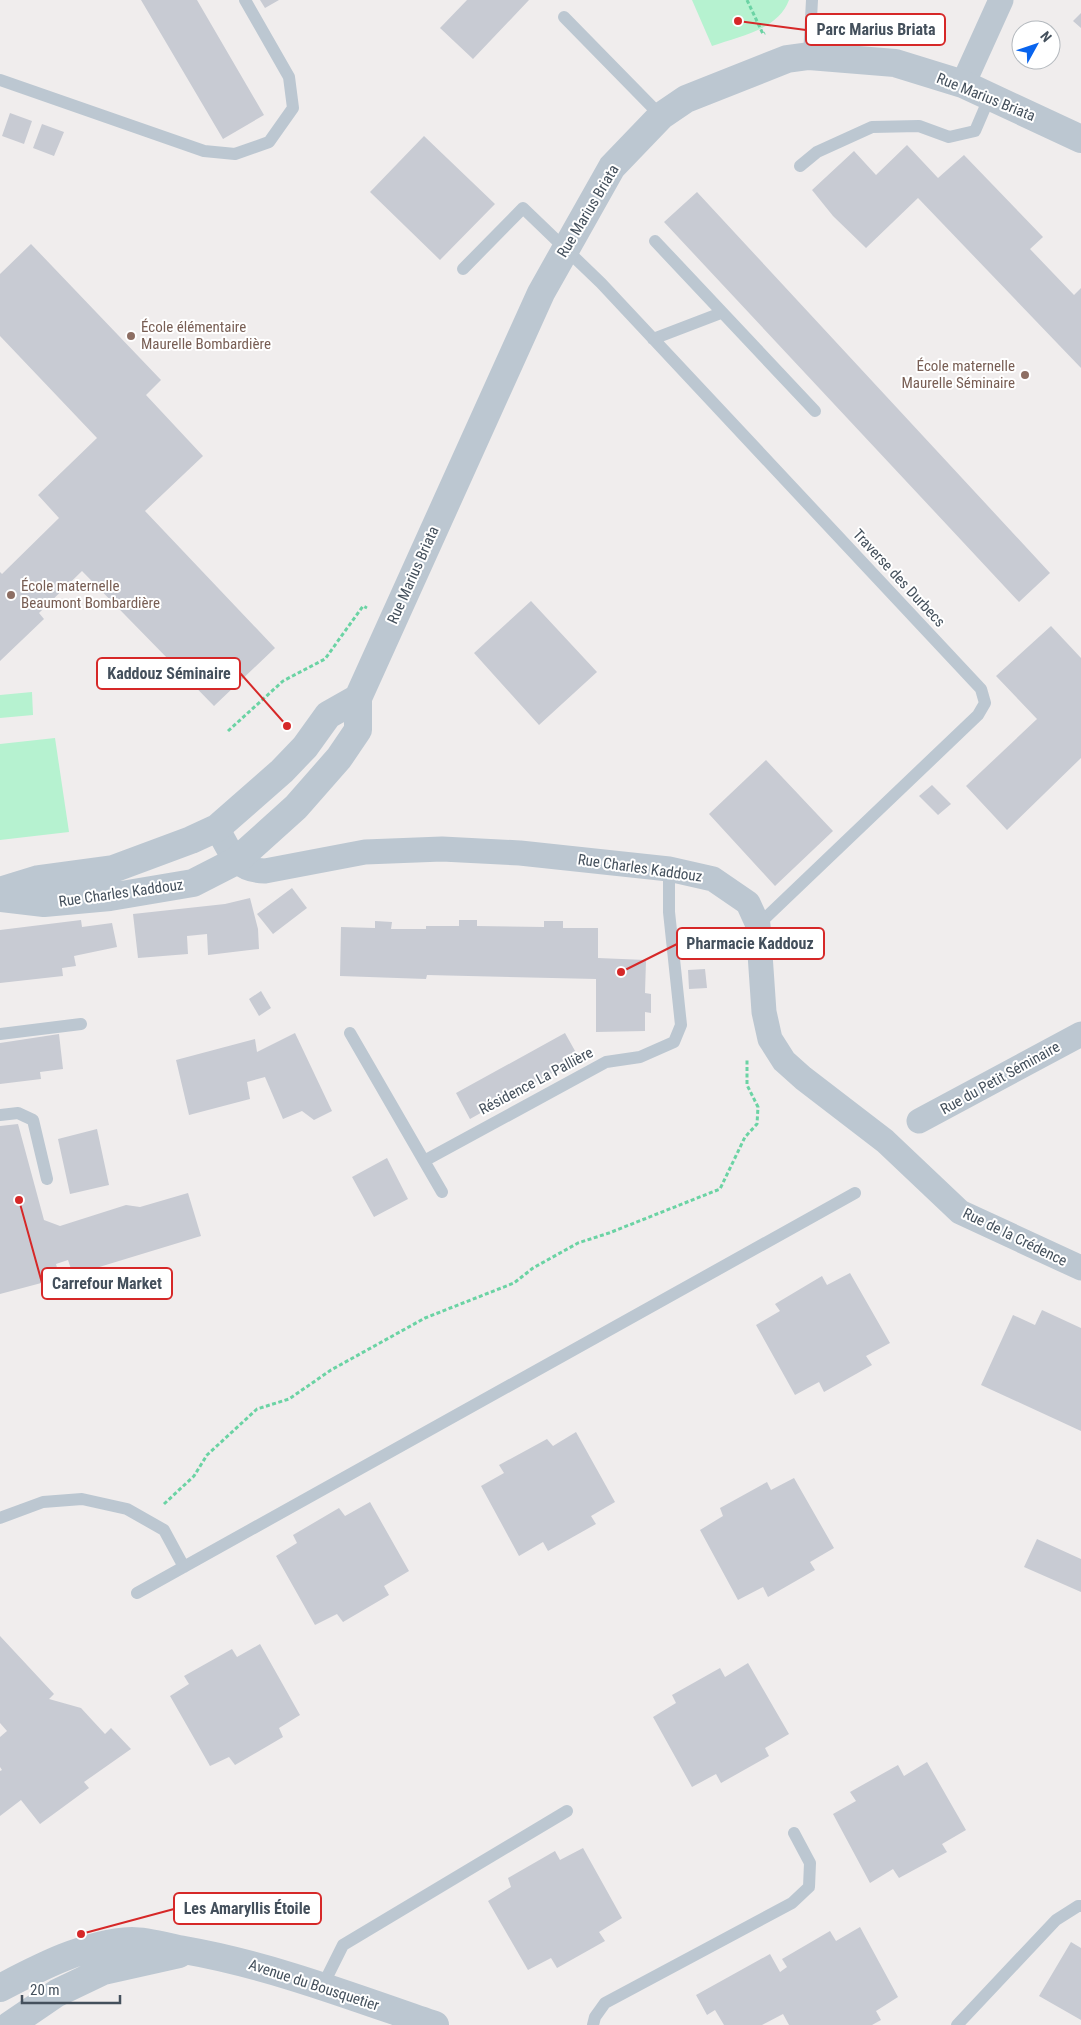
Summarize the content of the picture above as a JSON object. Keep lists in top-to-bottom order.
{
  "streets": {
    "street": [
      "Rue Marius Briata",
      "Rue Charles Kaddouz",
      "Rue du Petit Séminaire",
      "Rue de la Crédence",
      "Avenue du Bousquetier"
    ],
    "lane": ["Traverse des Durbecs", "Résidence La Pallière"]
  },
  "crossings": [
    ["Rue Marius Briata", "Traverse des Durbecs"],
    ["Rue Marius Briata", "Rue Charles Kaddouz"],
    ["Traverse des Durbecs", "Rue Charles Kaddouz"],
    ["Rue Charles Kaddouz", "Résidence La Pallière"],
    ["Rue Charles Kaddouz", "Rue de la Crédence"]
  ],
  "places": [
    "Parc Marius Briata",
    "École élémentaire Maurelle Bombardière",
    "École maternelle Maurelle Séminaire",
    "École maternelle Beaumont Bombardière",
    "Kaddouz Séminaire",
    "Pharmacie Kaddouz",
    "Carrefour Market",
    "Les Amaryllis Étoile"
  ],
  "scale_bar": "20 m",
  "north": "top right"
}
